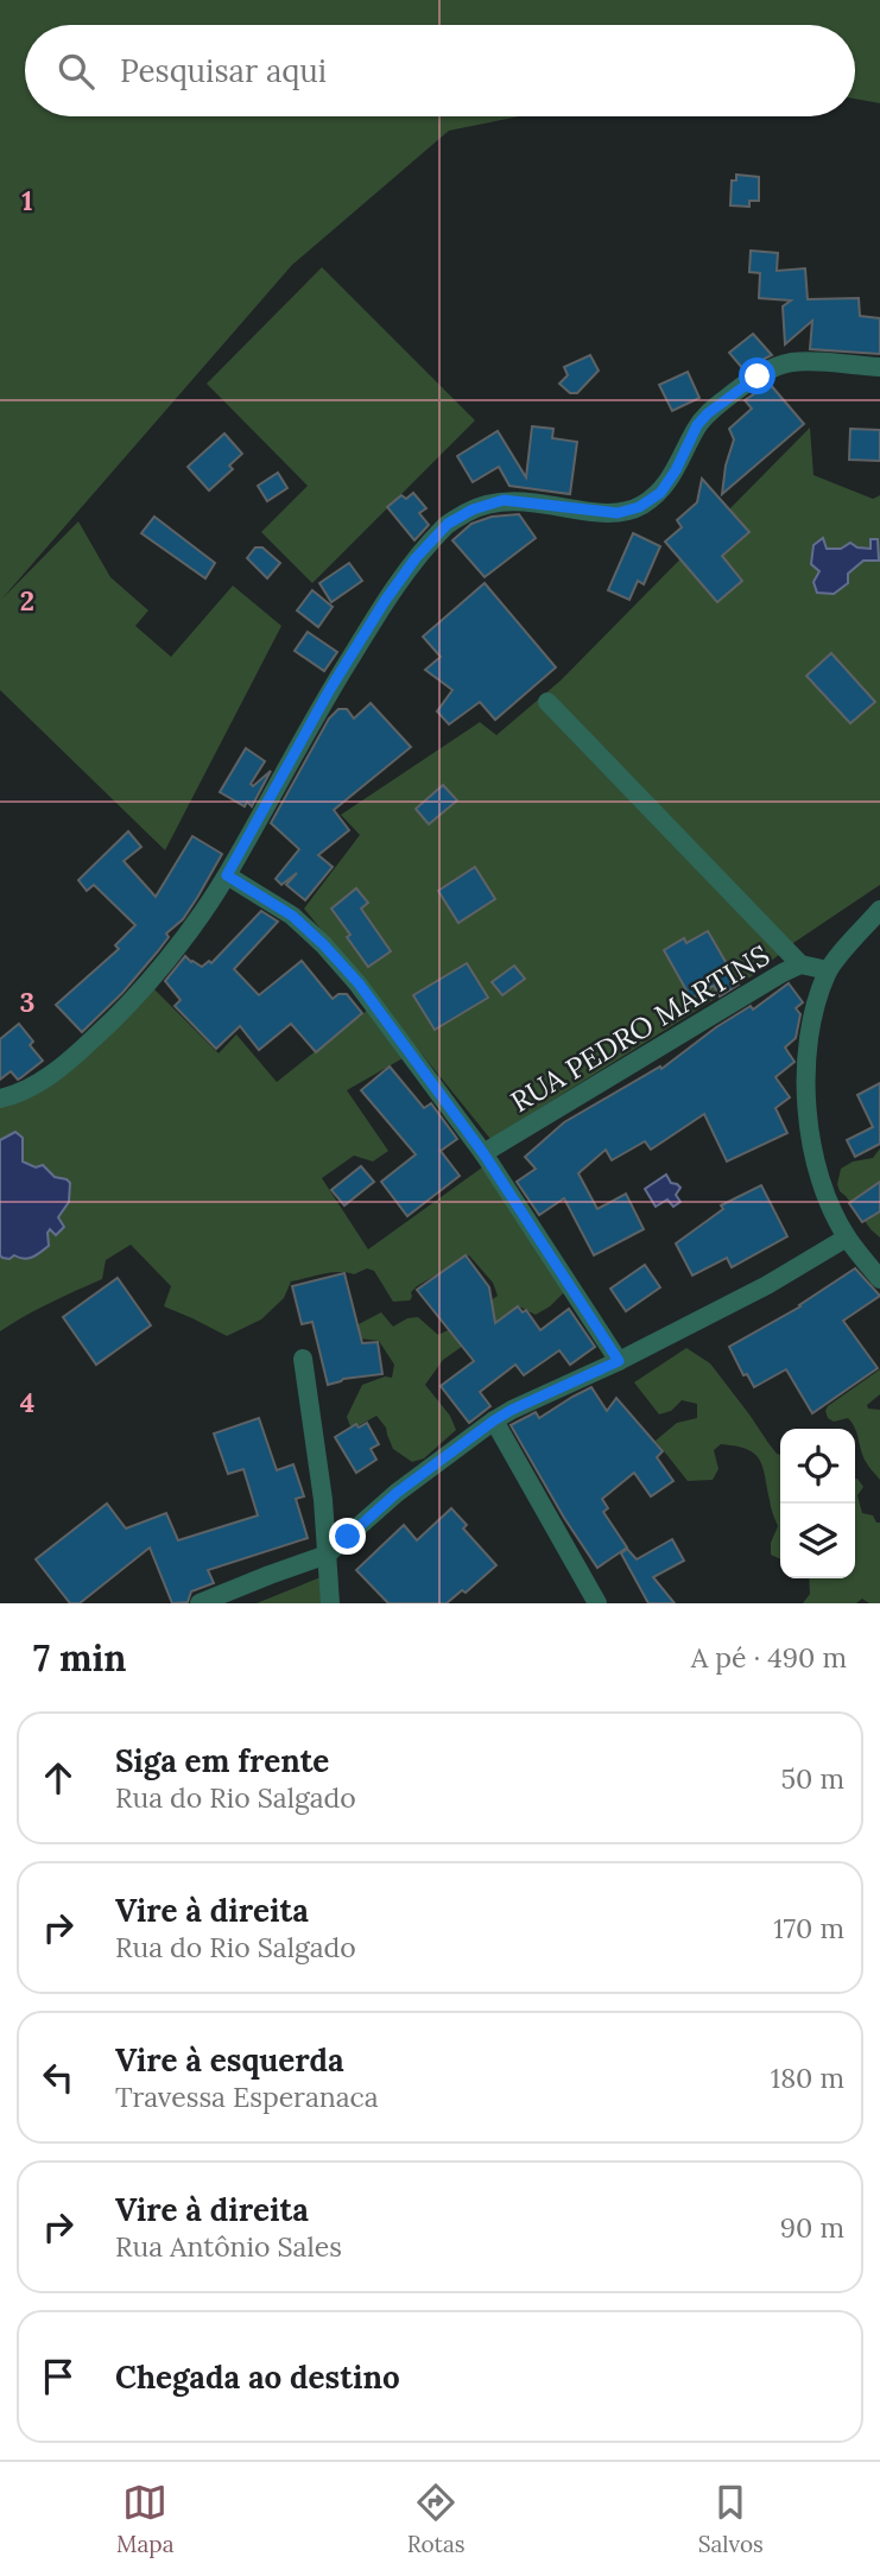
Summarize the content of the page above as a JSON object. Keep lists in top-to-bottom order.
{
  "streets": {
    "street": ["RUA PEDRO MARTINS"]
  },
  "page": {
    "search": "Pesquisar aqui",
    "heading": ["7 min", "A pé · 490 m"],
    "list": [
      ["Siga em frente", "Rua do Rio Salgado", "50 m"],
      ["Vire à direita", "Rua do Rio Salgado", "170 m"],
      ["Vire à esquerda", "Travessa Esperanaca", "180 m"],
      ["Vire à direita", "Rua Antônio Sales", "90 m"],
      "Chegada ao destino"
    ],
    "nav": ["Mapa", "Rotas", "Salvos"]
  },
  "grid": {
    "rows": [
      "1",
      "2",
      "3",
      "4"
    ]
  }
}
